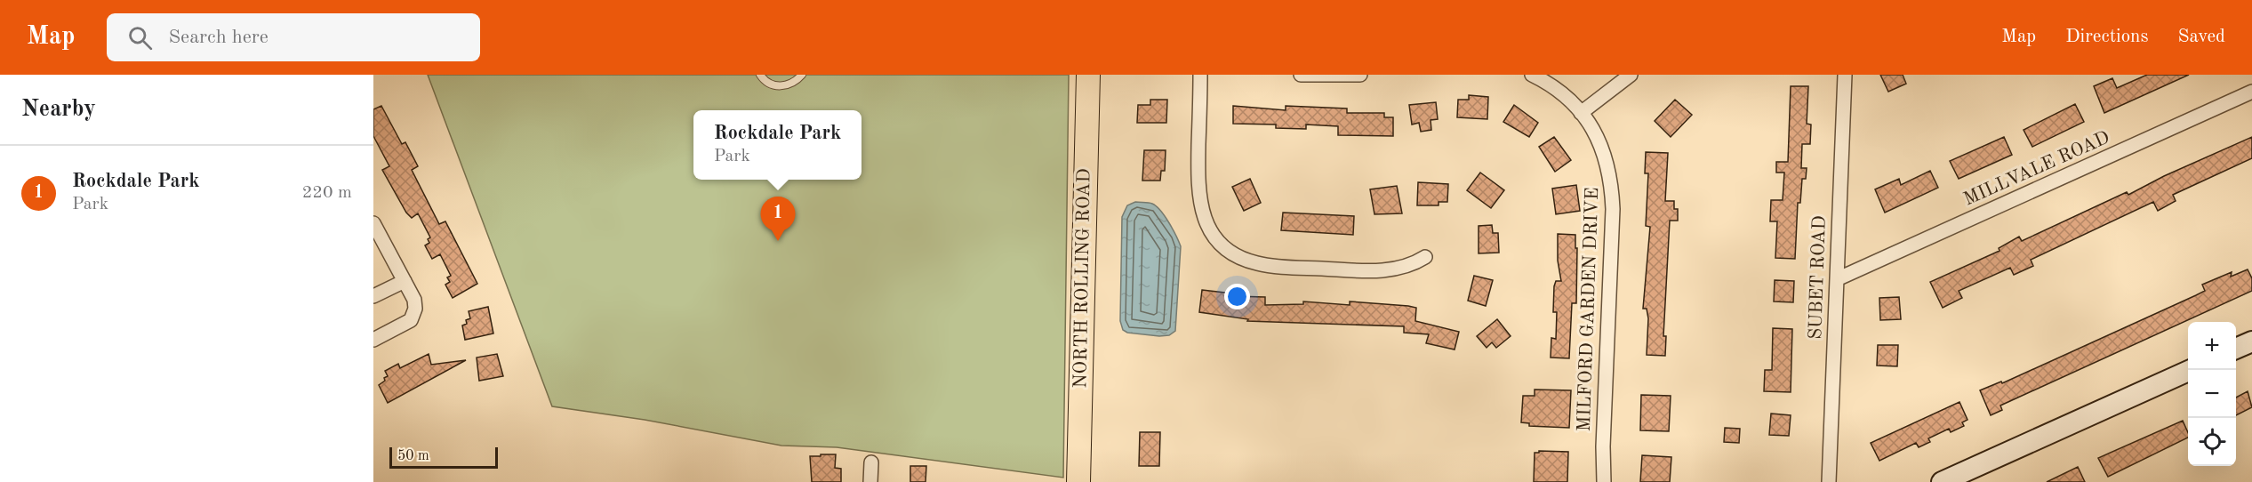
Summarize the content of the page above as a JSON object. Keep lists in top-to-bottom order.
{
  "streets": {
    "main road": ["NORTH ROLLING ROAD"],
    "street": ["MILLVALE ROAD", "SUBET ROAD", "MILFORD GARDEN DRIVE"]
  },
  "crossings": [
    ["MILLVALE ROAD", "SUBET ROAD"]
  ],
  "scale_bar": "50 m",
  "page": {
    "header": "Map",
    "search": "Search here",
    "nav": ["Map", "Directions", "Saved"],
    "heading": "Nearby",
    "popup": ["Rockdale Park", "Park"],
    "list": [
      {
        "mark": "1",
        "name": "Rockdale Park",
        "note": "Park",
        "value": "220 m"
      }
    ],
    "pins": "1",
    "map_buttons": ["+", "−"],
    "scale": "50 m"
  }
}
